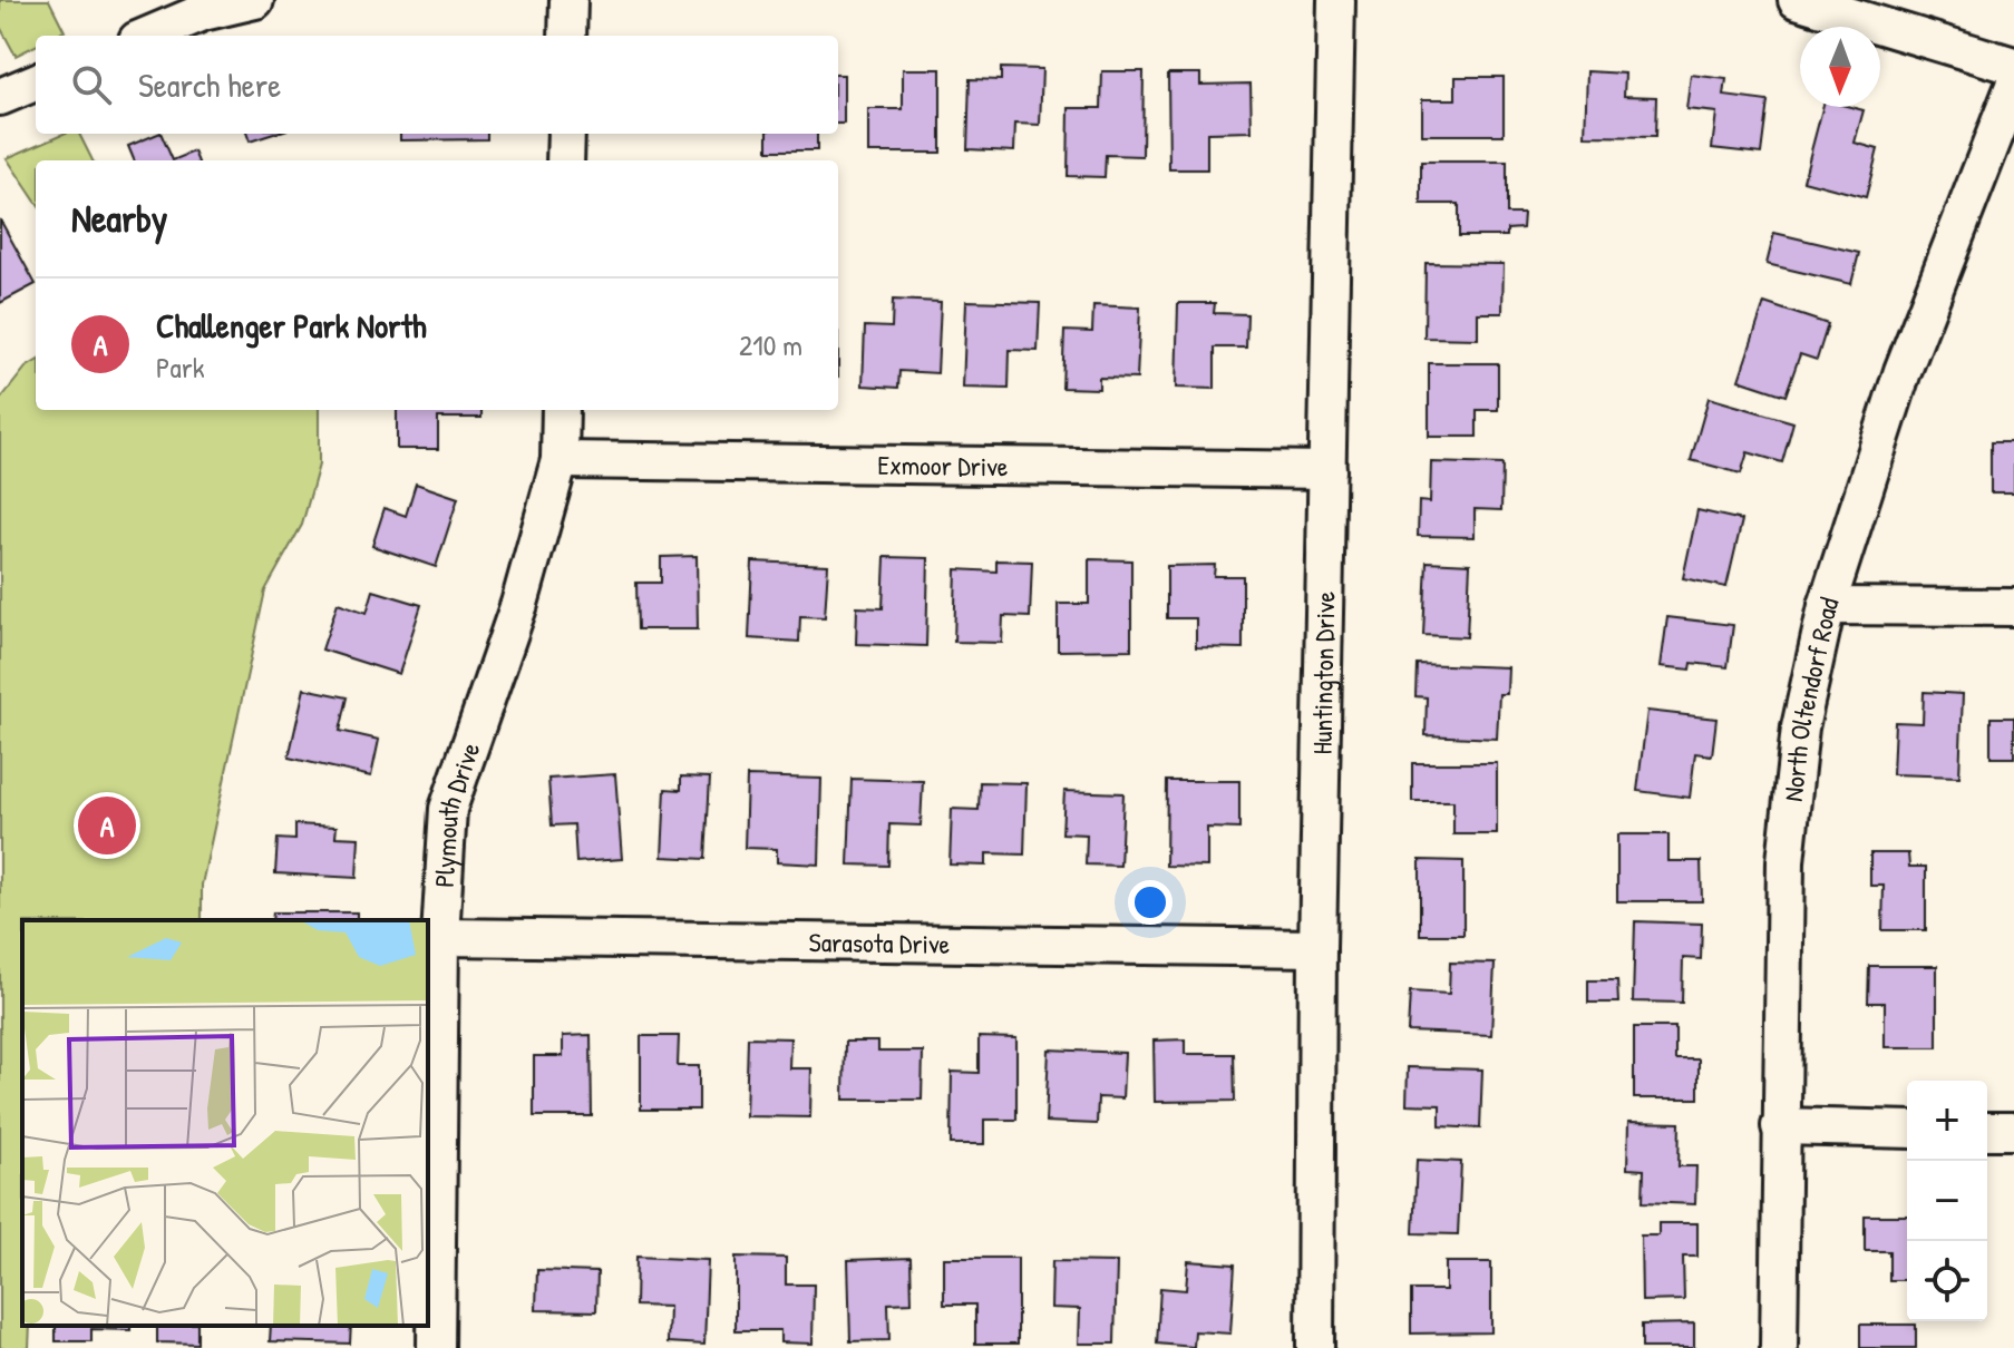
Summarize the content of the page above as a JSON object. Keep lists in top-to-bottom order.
{
  "streets": {
    "street": [
      "Exmoor Drive",
      "Huntington Drive",
      "North Oltendorf Road",
      "Plymouth Drive",
      "Sarasota Drive"
    ]
  },
  "crossings": [
    ["Exmoor Drive", "Huntington Drive"],
    ["Exmoor Drive", "Plymouth Drive"],
    ["Huntington Drive", "Sarasota Drive"],
    ["Plymouth Drive", "Sarasota Drive"]
  ],
  "north": "bottom",
  "page": {
    "search": "Search here",
    "heading": "Nearby",
    "list": [
      {
        "mark": "A",
        "name": "Challenger Park North",
        "note": "Park",
        "value": "210 m"
      }
    ],
    "pins": "A",
    "map_buttons": ["+", "−"]
  }
}
